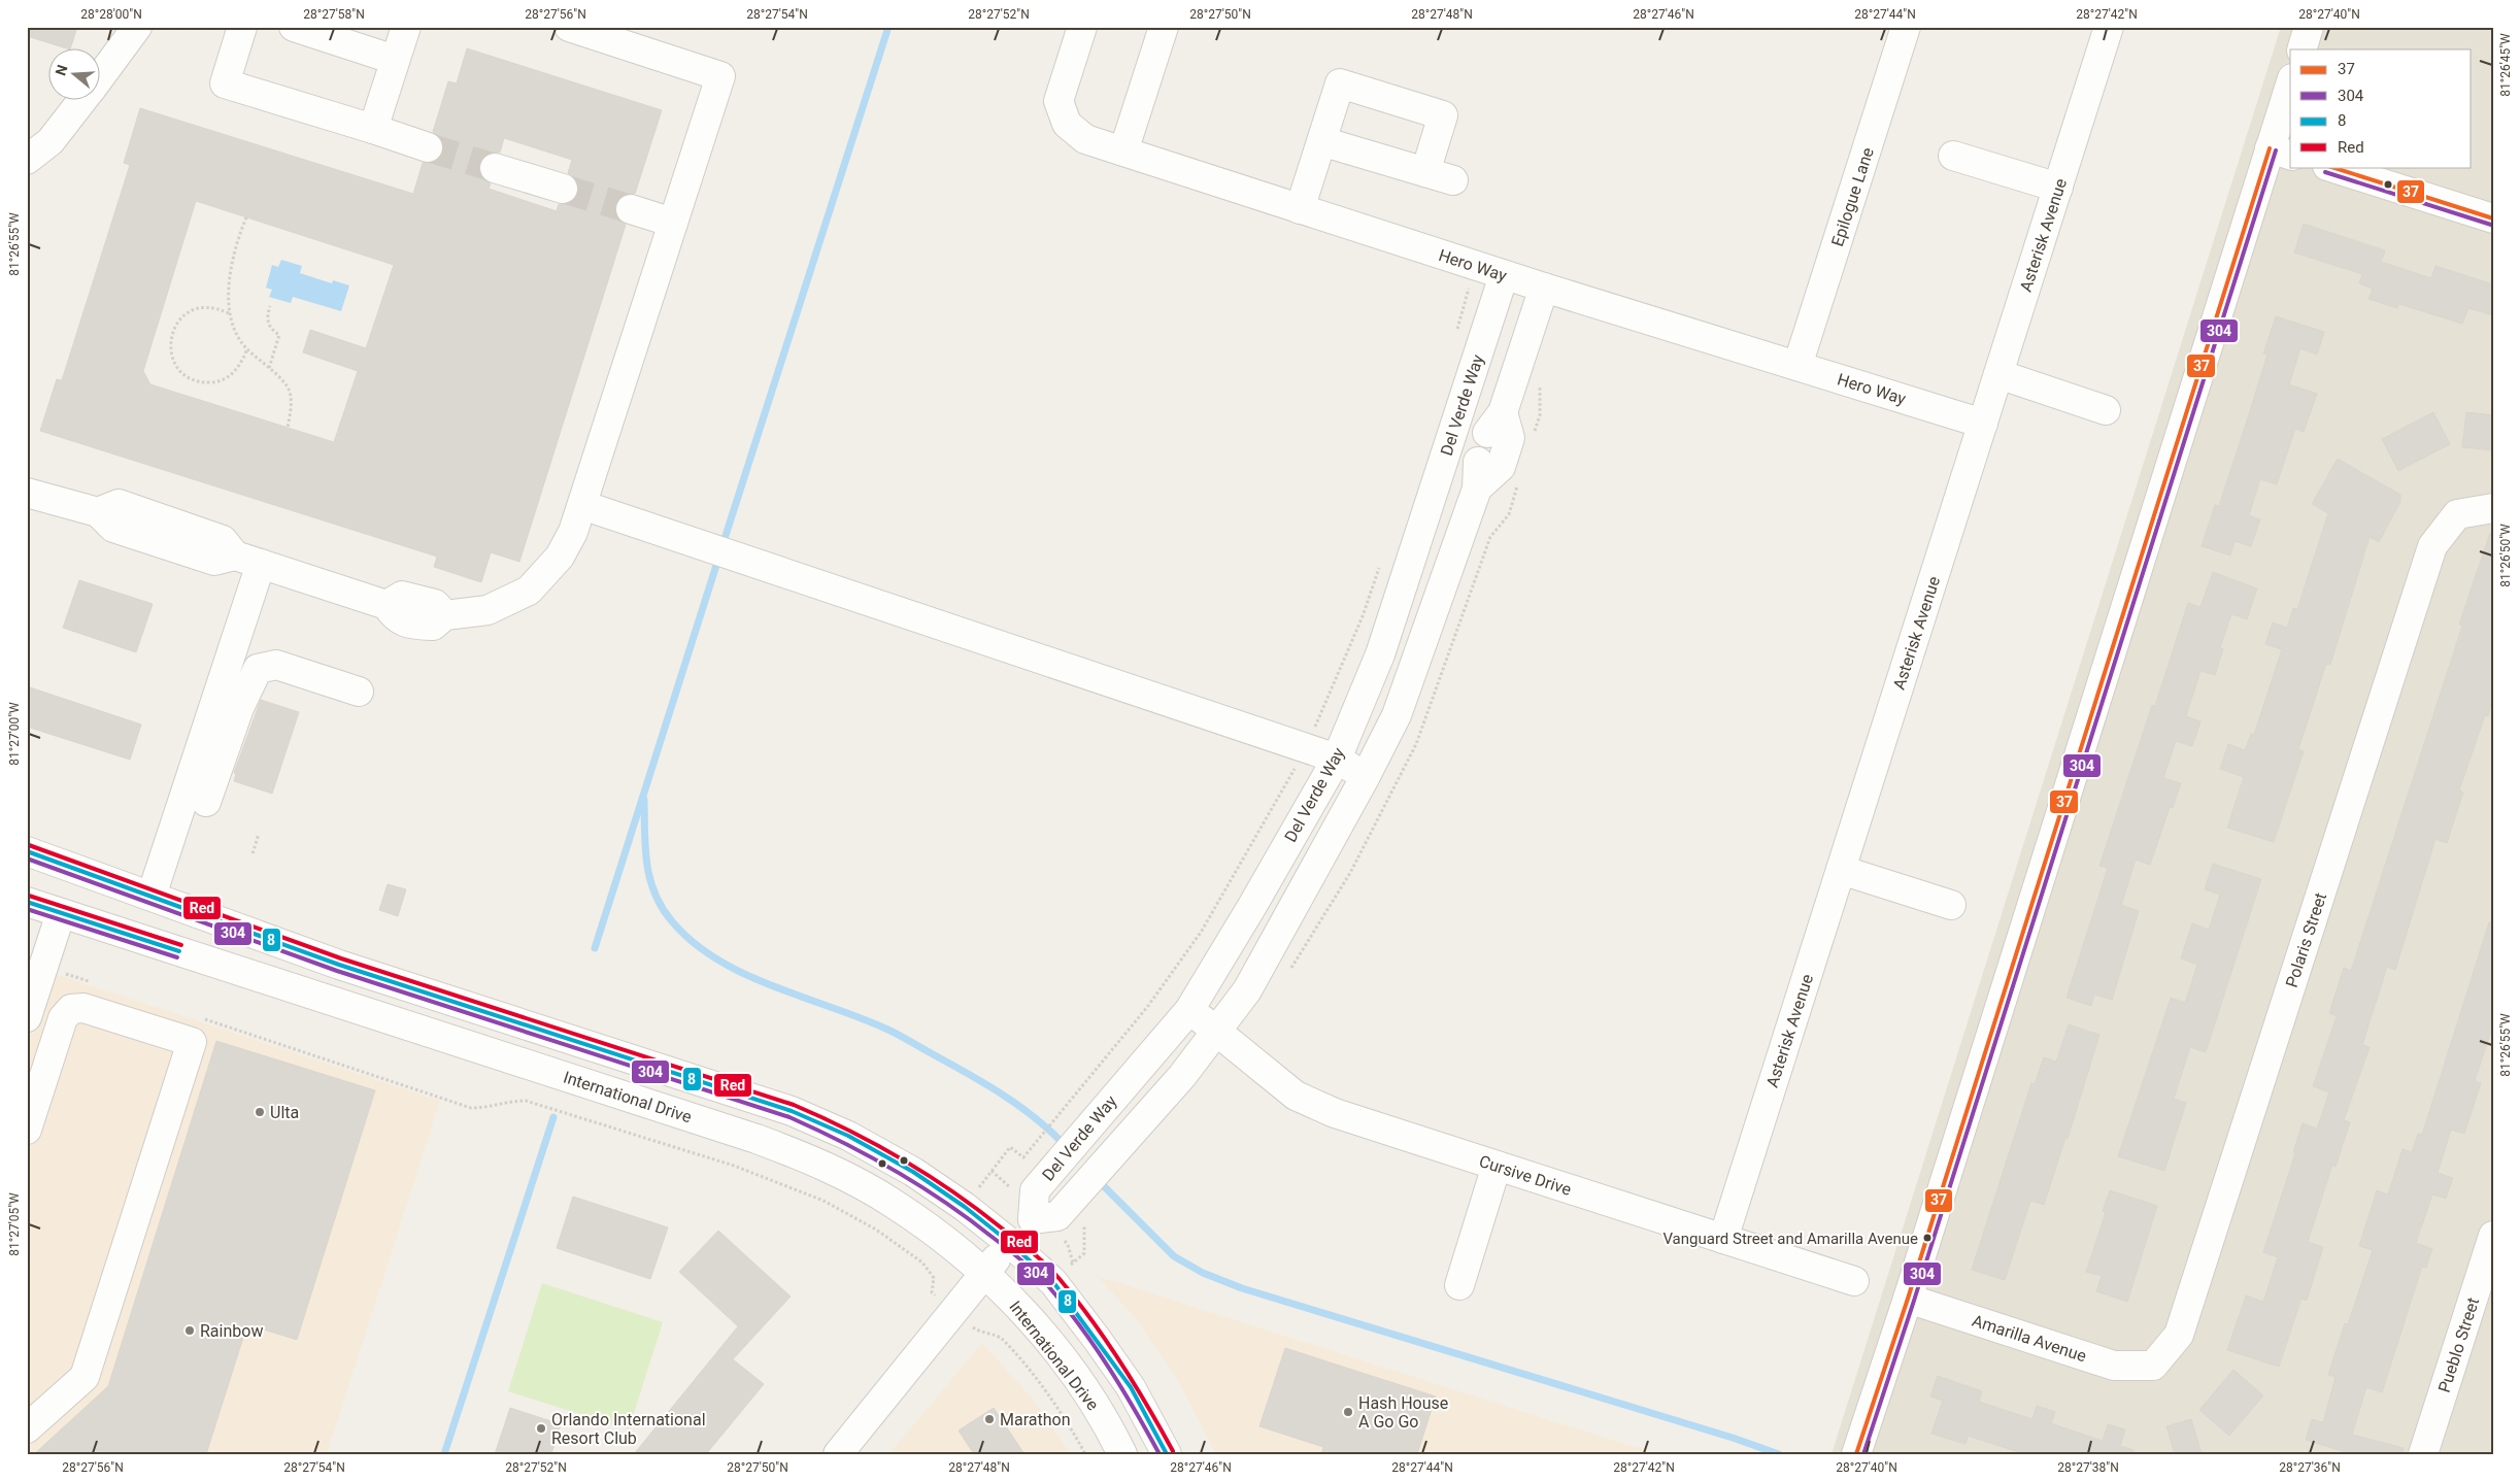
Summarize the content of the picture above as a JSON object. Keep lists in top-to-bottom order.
{
  "streets": {
    "street": [
      "Epilogue Lane",
      "Asterisk Avenue",
      "Hero Way",
      "Del Verde Way",
      "Polaris Street",
      "International Drive",
      "Cursive Drive",
      "Amarilla Avenue",
      "Pueblo Street"
    ]
  },
  "crossings": [
    ["Epilogue Lane", "Hero Way"],
    ["Asterisk Avenue", "Hero Way"],
    ["Asterisk Avenue", "Cursive Drive"],
    ["Hero Way", "Del Verde Way"],
    ["Del Verde Way", "Cursive Drive"],
    ["Polaris Street", "Amarilla Avenue"]
  ],
  "places": [
    "Ulta",
    "Vanguard Street and Amarilla Avenue",
    "Rainbow",
    "Hash House A Go Go",
    "Marathon",
    "Orlando International Resort Club"
  ],
  "lines": [
    "transit line 37",
    "transit line 304",
    "transit line Red",
    "transit line 8"
  ],
  "legend": [
    "37",
    "304",
    "8",
    "Red"
  ],
  "north": "left",
  "coordinates": [
    "28°28'00\"N",
    "28°27'58\"N",
    "28°27'56\"N",
    "28°27'54\"N",
    "28°27'52\"N",
    "28°27'50\"N",
    "28°27'48\"N",
    "28°27'46\"N",
    "28°27'44\"N",
    "28°27'42\"N",
    "28°27'40\"N",
    "81°26'45\"W",
    "81°26'55\"W",
    "81°26'50\"W",
    "81°27'00\"W",
    "81°27'05\"W",
    "28°27'38\"N",
    "28°27'36\"N"
  ]
}
